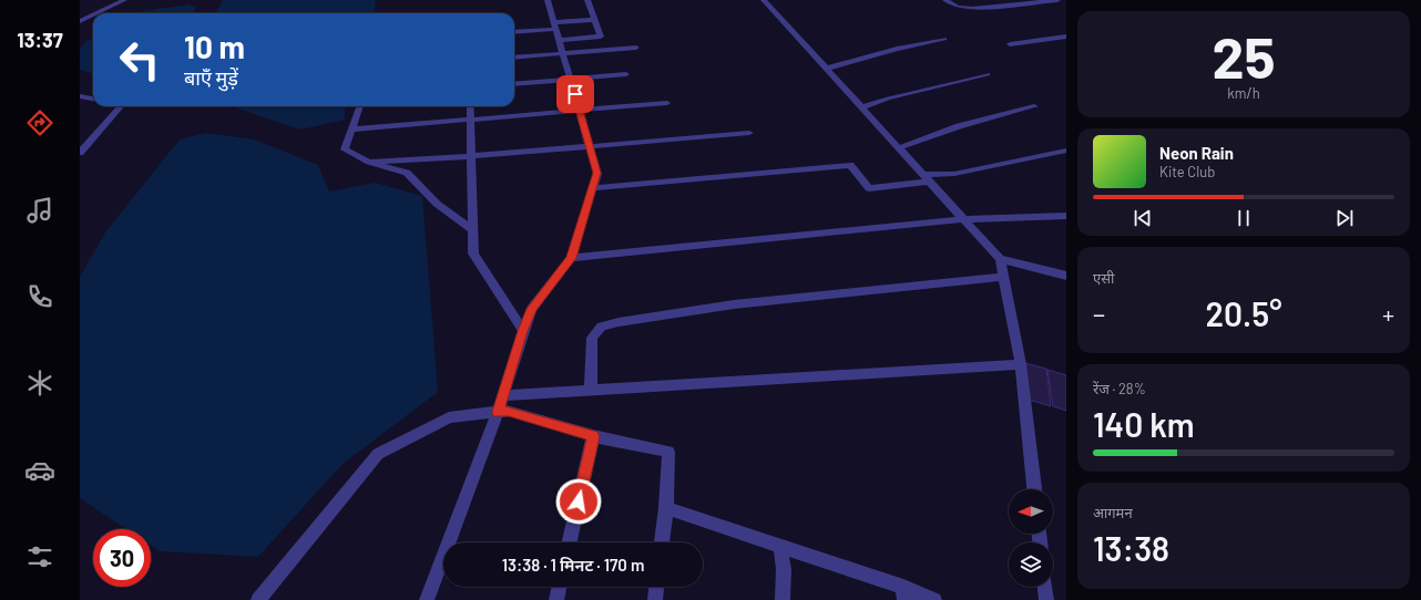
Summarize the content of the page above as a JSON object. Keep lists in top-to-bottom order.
{
  "north": "left",
  "page": {
    "tabs": "13:37",
    "tile": [
      ["25", "km/h"],
      "एसी",
      ["रेंज · 28%", "140 km"],
      ["आगमन", "13:38"]
    ],
    "turn": ["10 m", "बाएँ मुड़ें"],
    "song": ["Neon Rain", "Kite Club"],
    "heat": ["−", "20.5°", "+"],
    "limit": "30",
    "trip": "13:38 · 1 मिनट · 170 m"
  }
}
